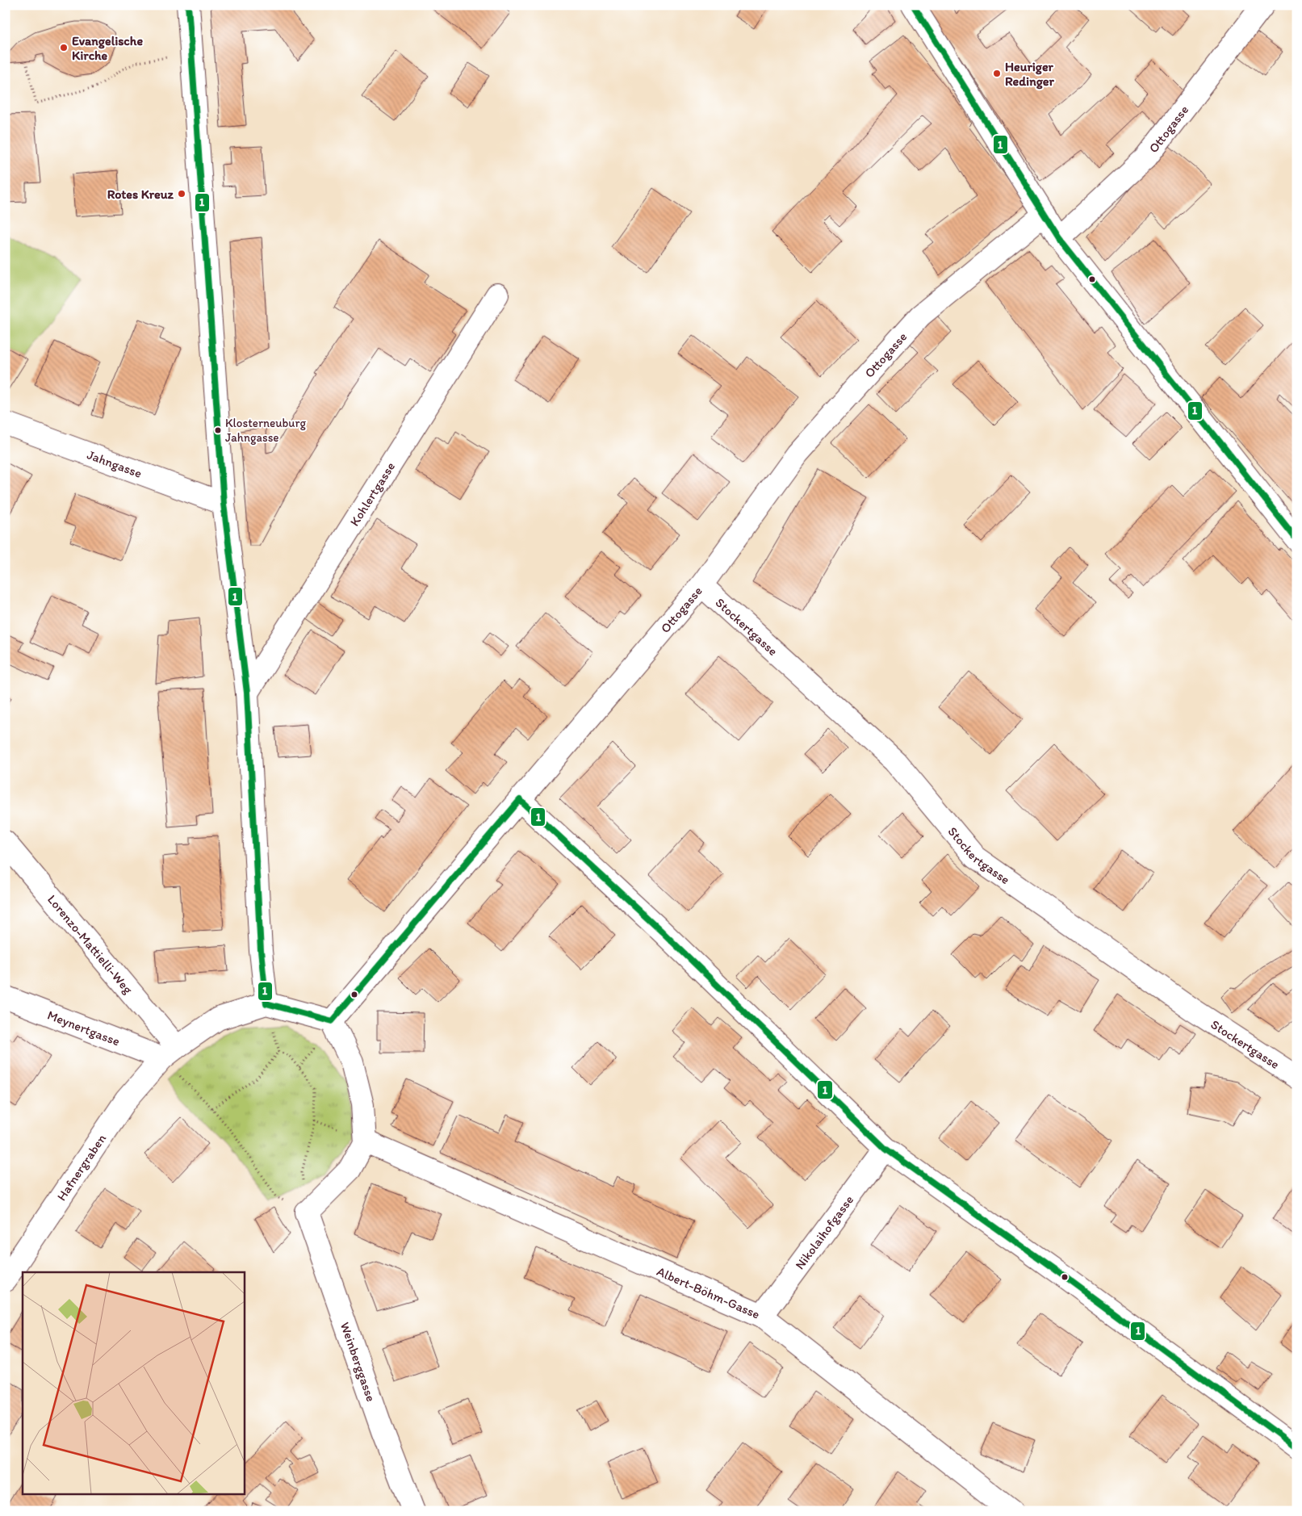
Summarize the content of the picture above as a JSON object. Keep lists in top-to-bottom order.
{
  "streets": {
    "street": [
      "Ottogasse",
      "Jahngasse",
      "Kohlertgasse",
      "Stockertgasse",
      "Lorenzo-Mattielli-Weg",
      "Meynertgasse",
      "Hafnergraben",
      "Nikolaihofgasse",
      "Albert-Böhm-Gasse",
      "Weinberggasse"
    ]
  },
  "crossings": [
    ["Ottogasse", "Stockertgasse"],
    ["Lorenzo-Mattielli-Weg", "Meynertgasse"],
    ["Lorenzo-Mattielli-Weg", "Hafnergraben"],
    ["Meynertgasse", "Hafnergraben"],
    ["Nikolaihofgasse", "Albert-Böhm-Gasse"]
  ],
  "places": [
    "Evangelische Kirche",
    "Heuriger Redinger",
    "Rotes Kreuz",
    "Klosterneuburg Jahngasse"
  ],
  "lines": ["transit line 1"]
}
